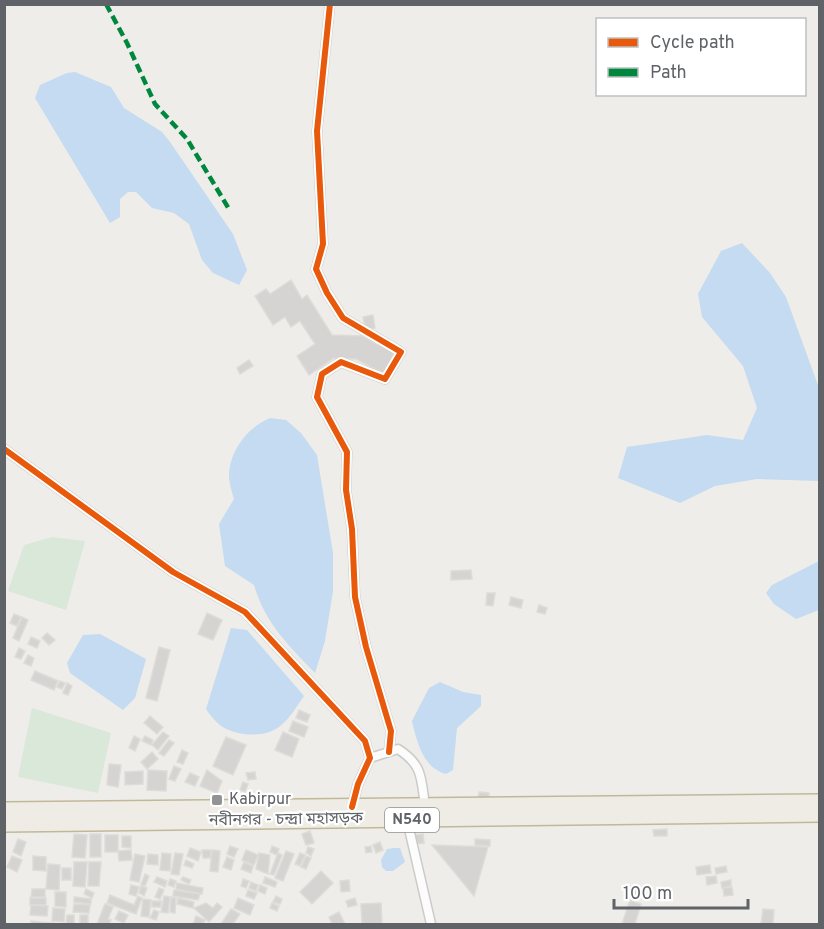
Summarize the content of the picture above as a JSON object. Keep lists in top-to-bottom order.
{
  "streets": {
    "highway": ["নবীনগর - চন্দ্রা মহাসড়ক", "N540"]
  },
  "places": {
    "transit": ["Kabirpur"]
  },
  "legend": ["Cycle path", "Path"],
  "scale_bar": "100 m"
}
